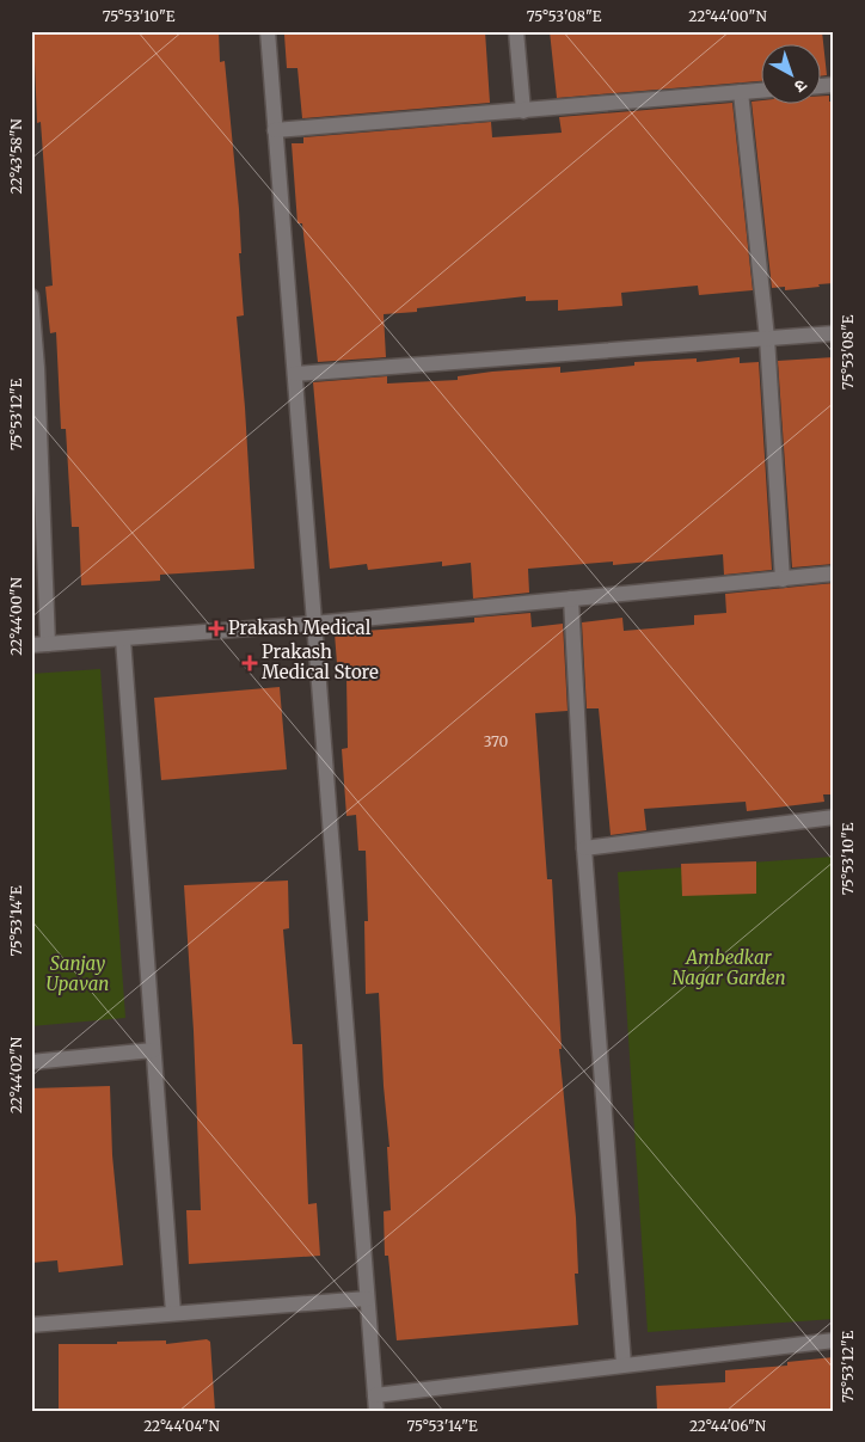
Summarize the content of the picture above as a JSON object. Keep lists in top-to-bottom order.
{
  "parks": ["Ambedkar Nagar Garden", "Sanjay Upavan"],
  "places": {
    "health": ["Prakash Medical", "Prakash Medical Store"]
  },
  "house_numbers": ["370"],
  "north": "bottom right",
  "coordinates": [
    "75°53'10\"E",
    "75°53'08\"E",
    "22°44'00\"N",
    "22°43'58\"N",
    "75°53'12\"E",
    "75°53'14\"E",
    "22°44'02\"N",
    "22°44'04\"N",
    "22°44'06\"N"
  ]
}
